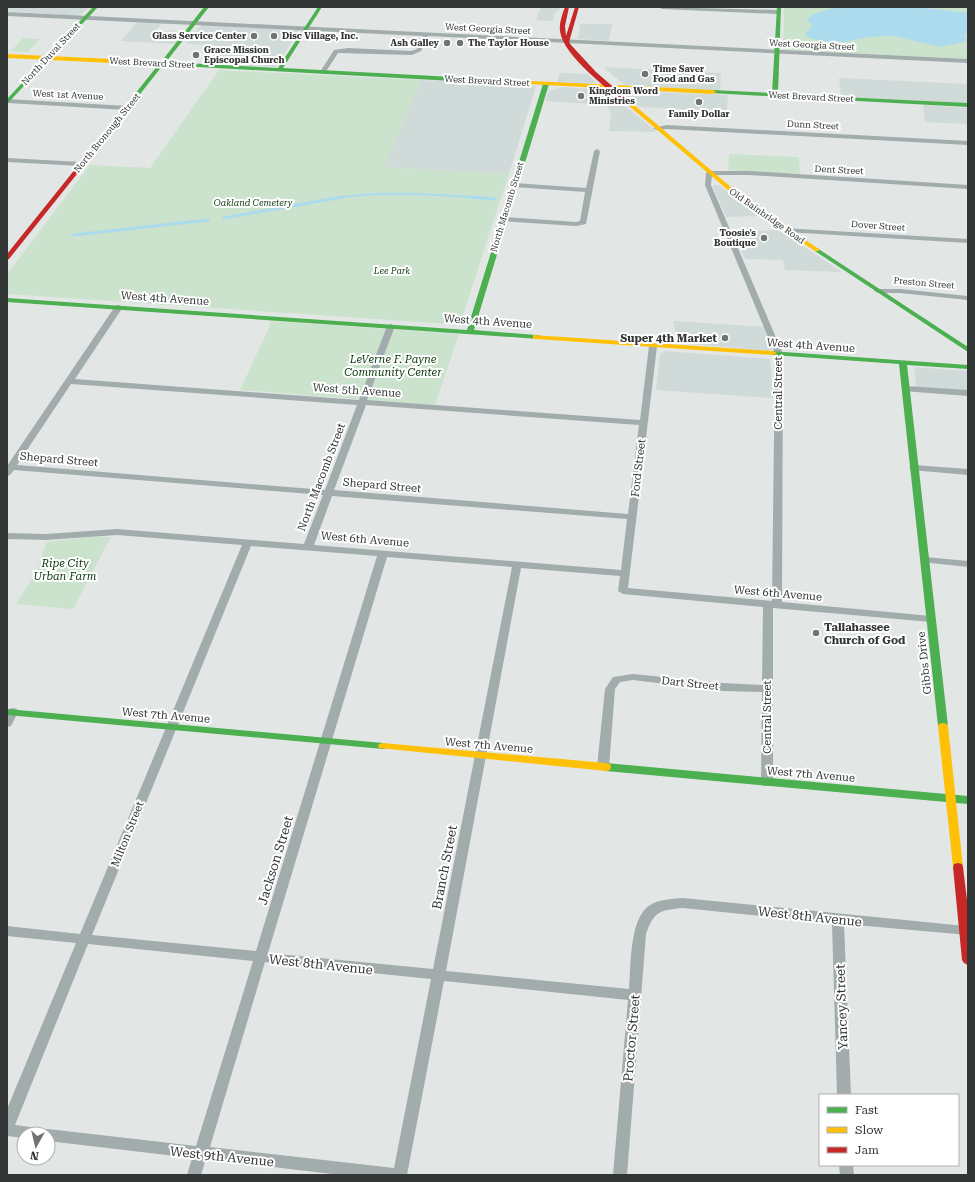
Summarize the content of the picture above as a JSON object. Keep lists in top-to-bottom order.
{
  "streets": {
    "street": [
      "West Georgia Street",
      "North Duval Street",
      "West Brevard Street",
      "West 1st Avenue",
      "Dunn Street",
      "North Bronough Street",
      "Dent Street",
      "North Macomb Street",
      "Old Bainbridge Road",
      "Dover Street",
      "Preston Street",
      "West 4th Avenue",
      "West 5th Avenue",
      "Central Street",
      "Shepard Street",
      "Ford Street",
      "West 6th Avenue",
      "Gibbs Drive",
      "Dart Street",
      "West 7th Avenue",
      "Milton Street",
      "Jackson Street",
      "Branch Street",
      "West 8th Avenue",
      "Yancey Street",
      "Proctor Street",
      "West 9th Avenue"
    ]
  },
  "crossings": [
    ["West Georgia Street", "North Duval Street"],
    ["West Georgia Street", "North Bronough Street"],
    ["West Georgia Street", "Old Bainbridge Road"],
    ["North Duval Street", "West Brevard Street"],
    ["North Duval Street", "West 1st Avenue"],
    ["West Brevard Street", "North Bronough Street"],
    ["West Brevard Street", "North Macomb Street"],
    ["West Brevard Street", "Old Bainbridge Road"],
    ["West 1st Avenue", "North Bronough Street"],
    ["Dunn Street", "Old Bainbridge Road"],
    ["Dent Street", "Old Bainbridge Road"],
    ["Dent Street", "Central Street"],
    ["North Macomb Street", "West 4th Avenue"],
    ["North Macomb Street", "West 5th Avenue"],
    ["North Macomb Street", "Shepard Street"],
    ["North Macomb Street", "West 6th Avenue"],
    ["Old Bainbridge Road", "Dover Street"],
    ["Old Bainbridge Road", "Preston Street"],
    ["Old Bainbridge Road", "Central Street"],
    ["West 4th Avenue", "Central Street"],
    ["West 4th Avenue", "Ford Street"],
    ["West 4th Avenue", "Gibbs Drive"],
    ["West 5th Avenue", "Ford Street"],
    ["Central Street", "West 6th Avenue"],
    ["Central Street", "Dart Street"],
    ["Central Street", "West 7th Avenue"],
    ["Shepard Street", "Ford Street"],
    ["Ford Street", "West 6th Avenue"],
    ["West 6th Avenue", "Gibbs Drive"],
    ["West 6th Avenue", "Milton Street"],
    ["West 6th Avenue", "Jackson Street"],
    ["West 6th Avenue", "Branch Street"],
    ["Gibbs Drive", "West 7th Avenue"],
    ["Gibbs Drive", "West 8th Avenue"],
    ["Dart Street", "West 7th Avenue"],
    ["West 7th Avenue", "Milton Street"],
    ["West 7th Avenue", "Jackson Street"],
    ["West 7th Avenue", "Branch Street"],
    ["Milton Street", "West 8th Avenue"],
    ["Jackson Street", "West 8th Avenue"],
    ["Jackson Street", "West 9th Avenue"],
    ["Branch Street", "West 8th Avenue"],
    ["West 8th Avenue", "Yancey Street"],
    ["West 8th Avenue", "Proctor Street"]
  ],
  "parks": [
    "Oakland Cemetery",
    "Lee Park",
    "LeVerne F. Payne Community Center",
    "Ripe City Urban Farm"
  ],
  "places": [
    "Glass Service Center",
    "Disc Village, Inc.",
    "Ash Galley",
    "The Taylor House",
    "Grace Mission Episcopal Church",
    "Time Saver Food and Gas",
    "Kingdom Word Ministries",
    "Family Dollar",
    "Toosie's Boutique",
    "Super 4th Market",
    "Tallahassee Church of God"
  ],
  "legend": ["Fast", "Slow", "Jam"],
  "north": "bottom"
}
